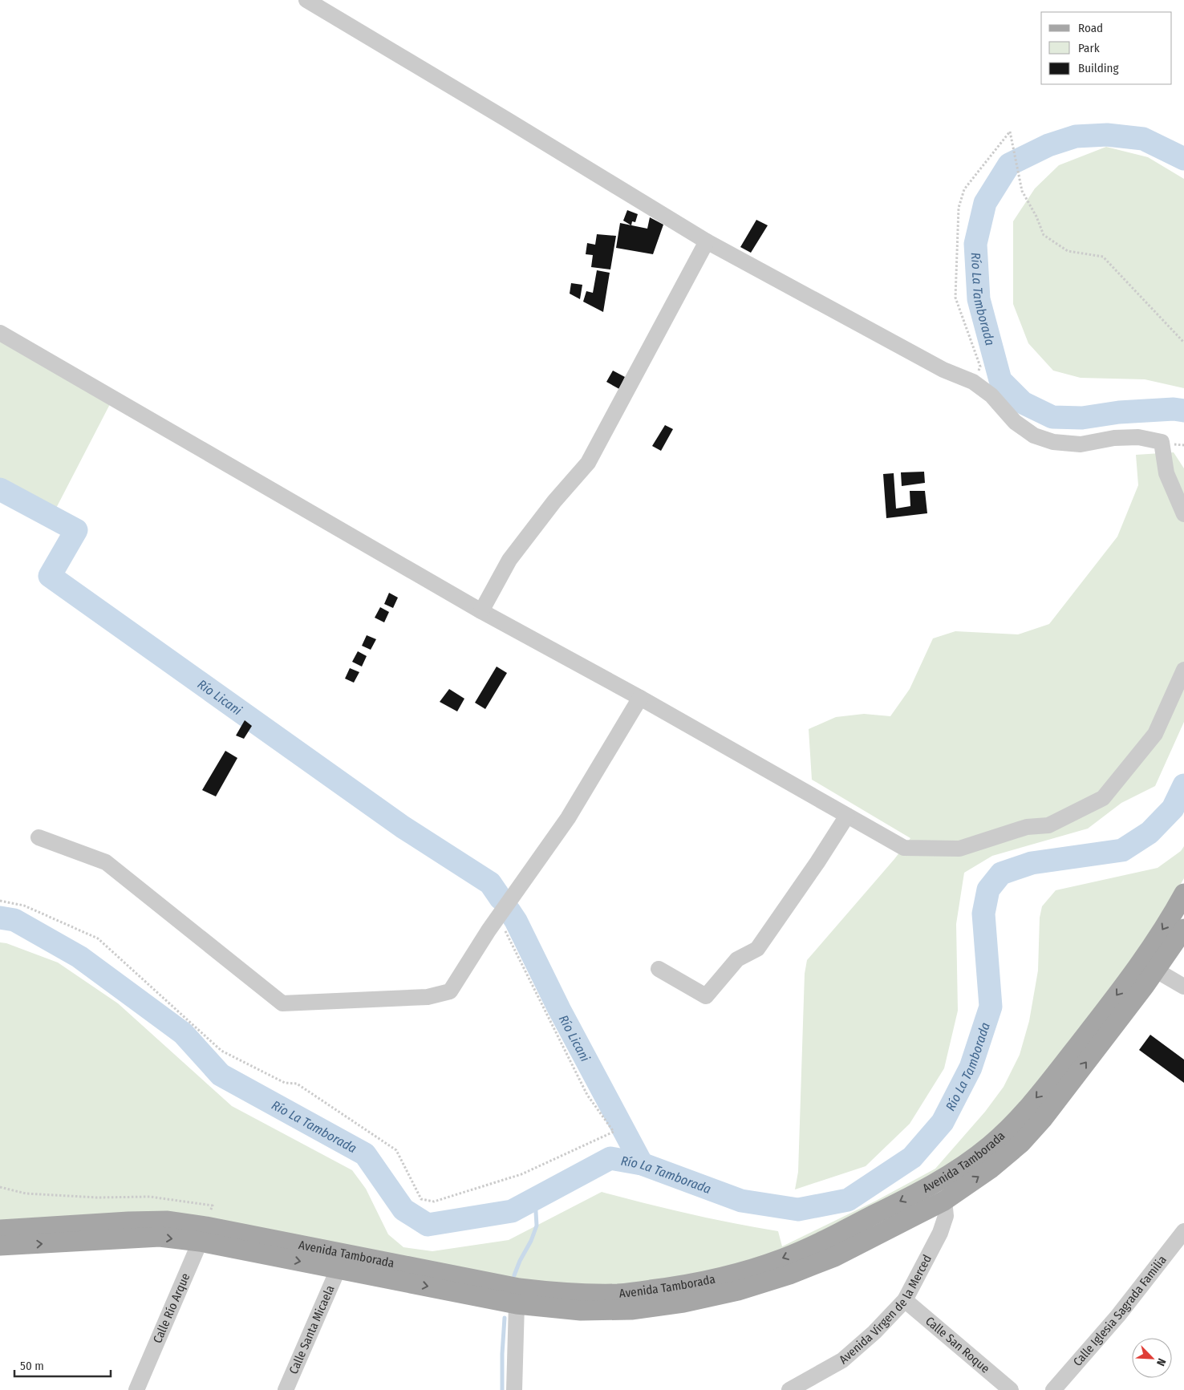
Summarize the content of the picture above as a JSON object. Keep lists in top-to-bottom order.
{
  "streets": {
    "main road": ["Avenida Tamborada"],
    "street": [
      "Avenida Virgen de la Merced",
      "Calle Río Arque",
      "Calle Iglesia Sagrada Familia",
      "Calle Santa Micaela",
      "Calle San Roque"
    ]
  },
  "crossings": [
    ["Avenida Tamborada", "Avenida Virgen de la Merced"],
    ["Avenida Tamborada", "Calle Río Arque"],
    ["Avenida Tamborada", "Calle Santa Micaela"],
    ["Avenida Virgen de la Merced", "Calle San Roque"]
  ],
  "water": ["Río La Tamborada", "Río Licani"],
  "legend": ["Road", "Park", "Building"],
  "scale_bar": "50 m",
  "north": "bottom right"
}
